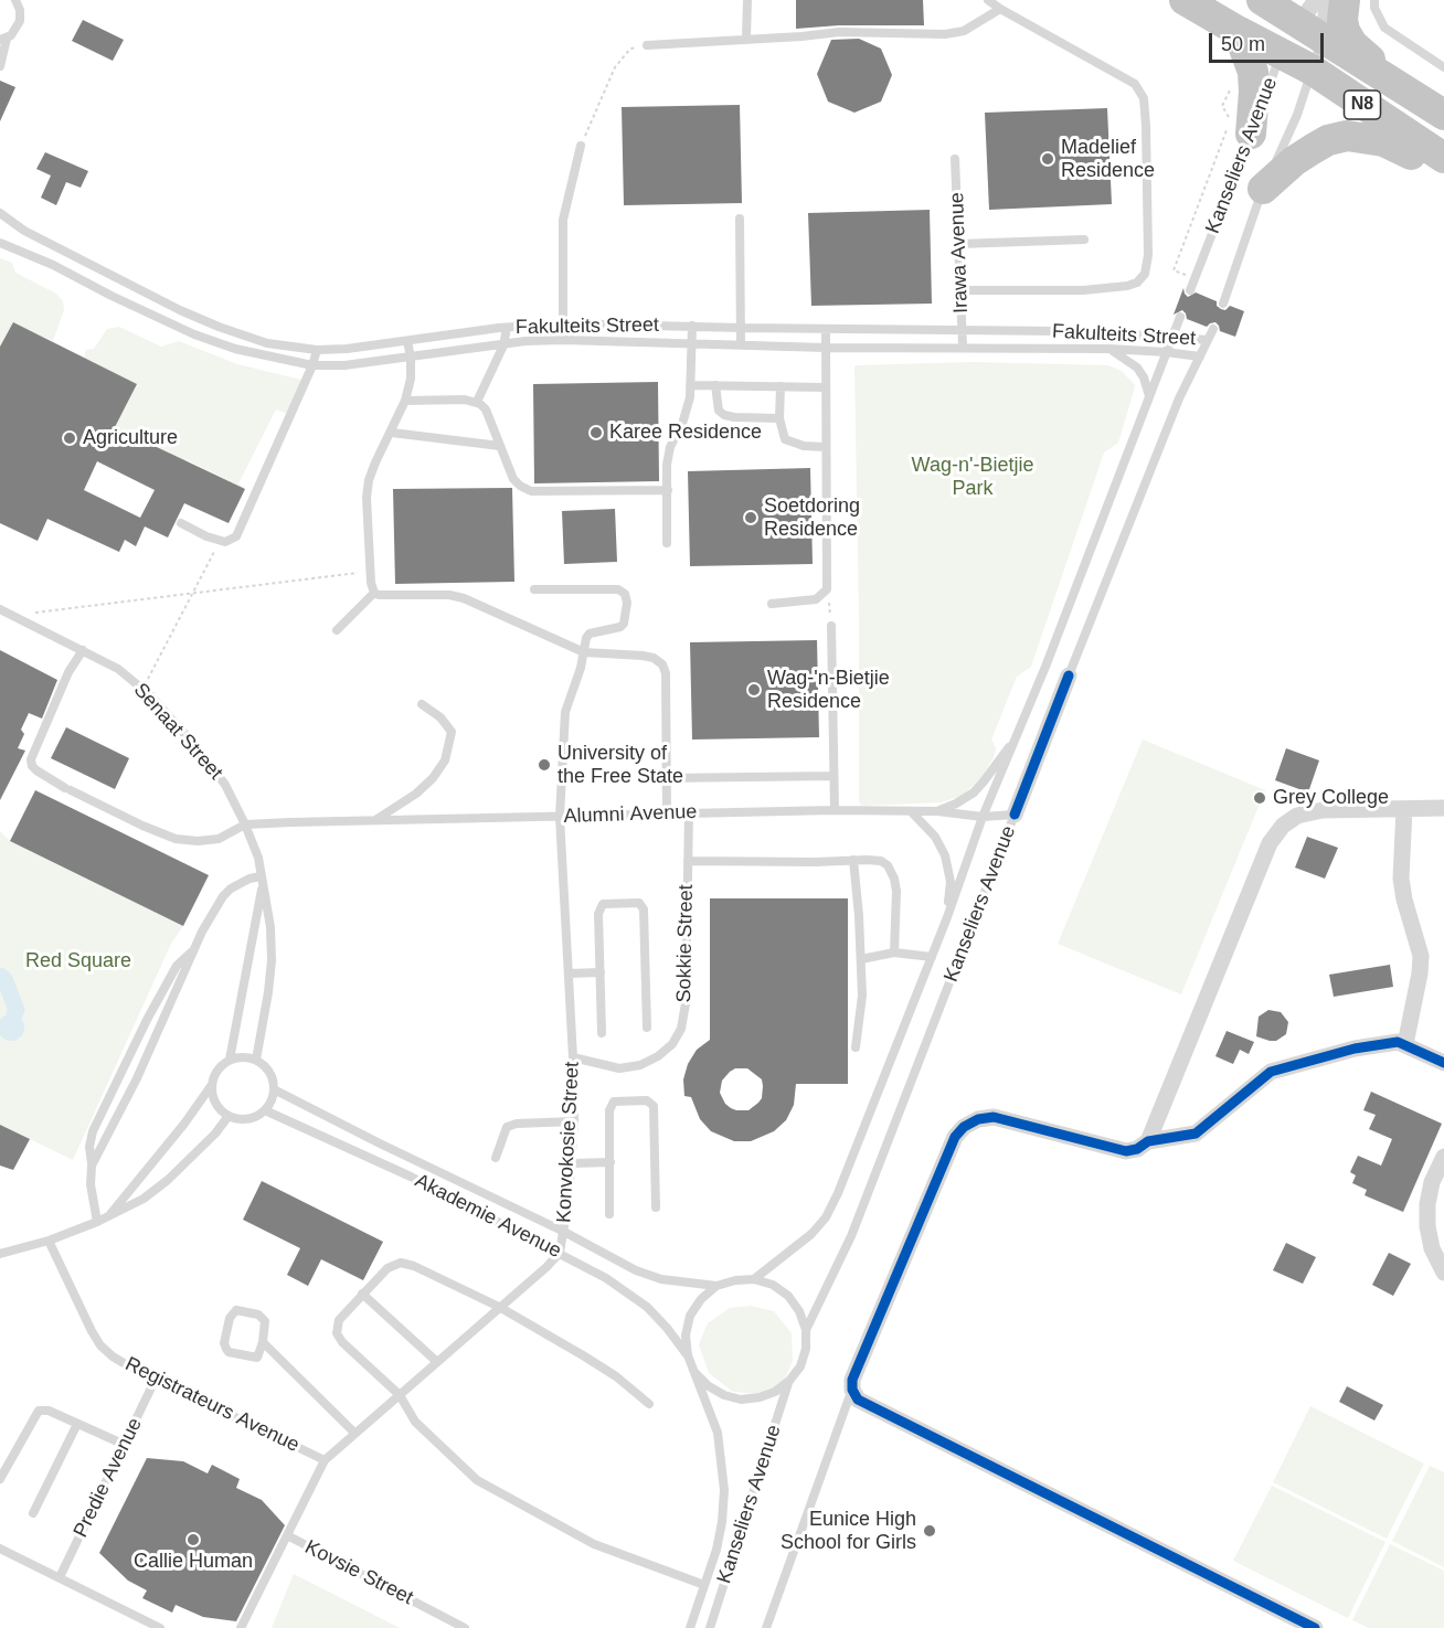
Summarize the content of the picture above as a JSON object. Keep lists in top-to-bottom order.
{
  "streets": {
    "highway": ["N8"],
    "street": ["Kanseliers Avenue"],
    "lane": [
      "Irawa Avenue",
      "Fakulteits Street",
      "Senaat Street",
      "Alumni Avenue",
      "Sokkie Street",
      "Konvokosie Street",
      "Akademie Avenue",
      "Registrateurs Avenue",
      "Predie Avenue",
      "Kovsie Street"
    ]
  },
  "crossings": [
    ["N8", "Kanseliers Avenue"],
    ["Kanseliers Avenue", "Fakulteits Street"],
    ["Kanseliers Avenue", "Alumni Avenue"],
    ["Kanseliers Avenue", "Akademie Avenue"],
    ["Irawa Avenue", "Fakulteits Street"],
    ["Senaat Street", "Alumni Avenue"],
    ["Senaat Street", "Akademie Avenue"],
    ["Senaat Street", "Registrateurs Avenue"],
    ["Alumni Avenue", "Sokkie Street"],
    ["Alumni Avenue", "Konvokosie Street"],
    ["Sokkie Street", "Konvokosie Street"],
    ["Konvokosie Street", "Akademie Avenue"],
    ["Registrateurs Avenue", "Predie Avenue"]
  ],
  "parks": ["Wag-n'-Bietjie Park", "Red Square"],
  "places": [
    "Madelief Residence",
    "Karee Residence",
    "Agriculture",
    "Soetdoring Residence",
    "Wag-'n-Bietjie Residence",
    "University of the Free State",
    "Grey College",
    "Eunice High School for Girls",
    "Callie Human"
  ],
  "scale_bar": "50 m"
}
